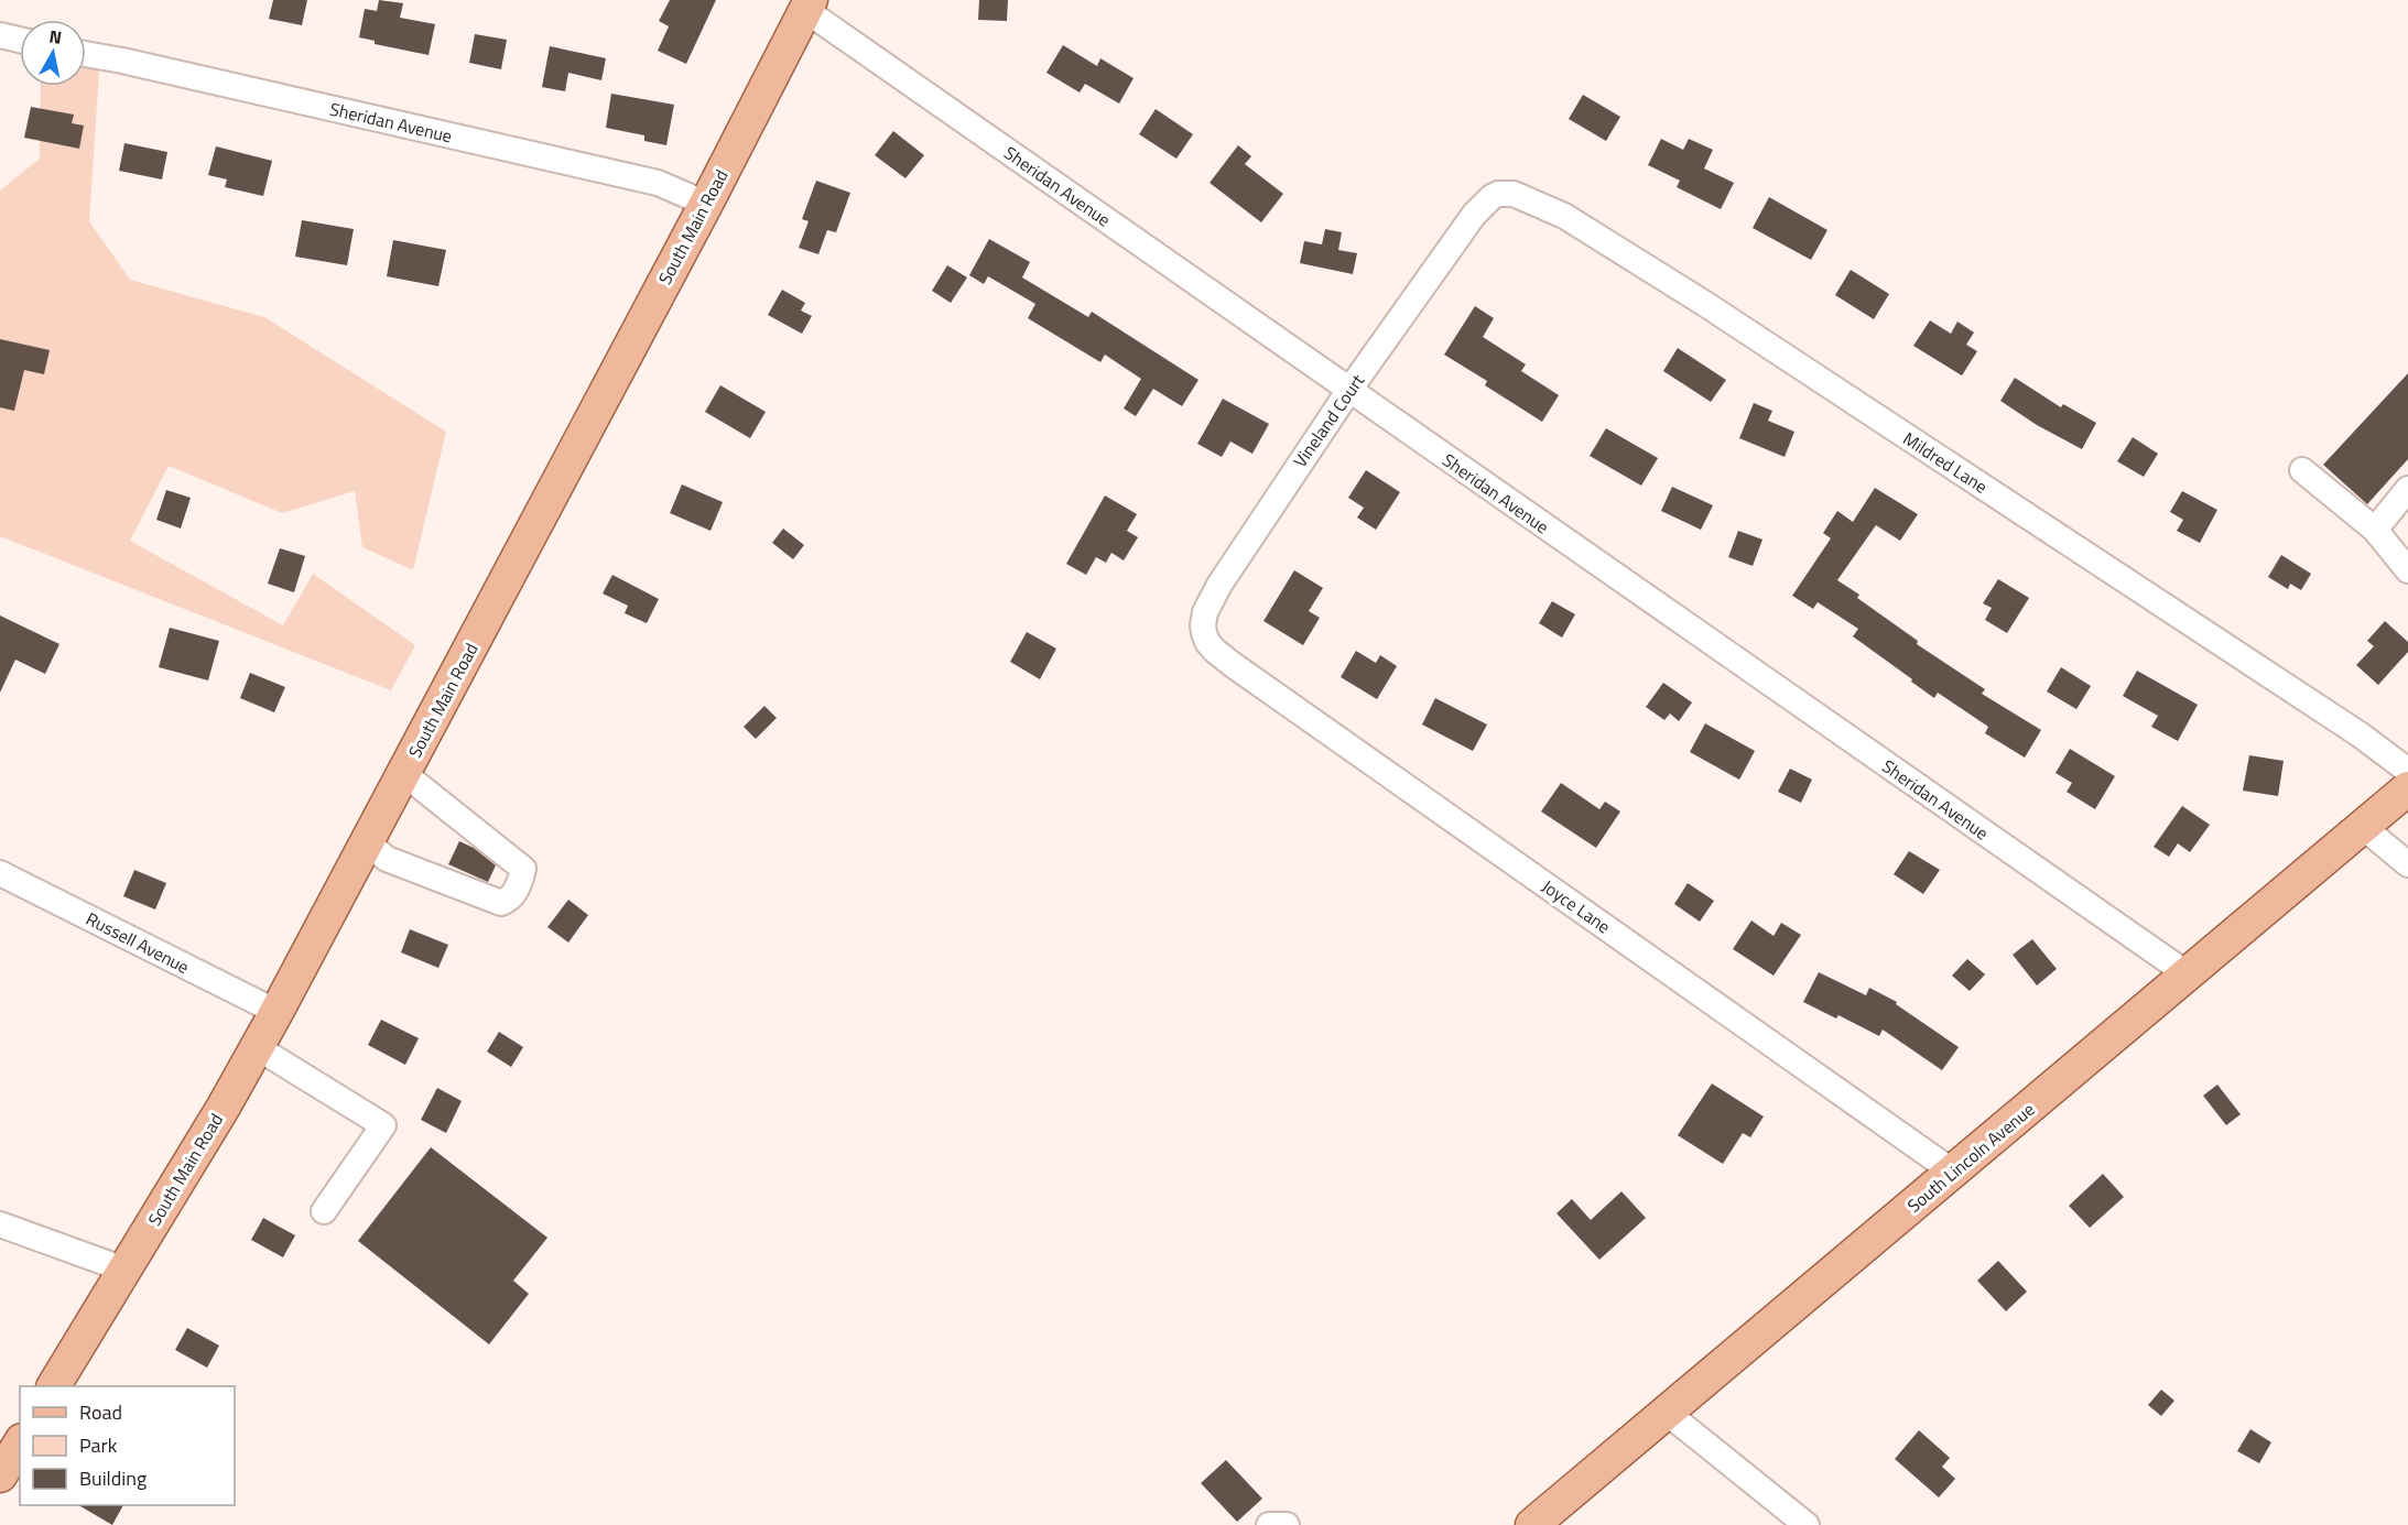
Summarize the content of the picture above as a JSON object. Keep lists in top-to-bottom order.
{
  "streets": {
    "main road": ["South Main Road", "South Lincoln Avenue"],
    "street": [
      "Sheridan Avenue",
      "Vineland Court",
      "Mildred Lane",
      "Joyce Lane",
      "Russell Avenue"
    ]
  },
  "crossings": [
    ["Sheridan Avenue", "South Main Road"],
    ["Sheridan Avenue", "Vineland Court"],
    ["Sheridan Avenue", "South Lincoln Avenue"],
    ["South Main Road", "Russell Avenue"],
    ["Vineland Court", "Mildred Lane"],
    ["Vineland Court", "Joyce Lane"],
    ["Joyce Lane", "South Lincoln Avenue"]
  ],
  "legend": ["Road", "Park", "Building"],
  "north": "top"
}
